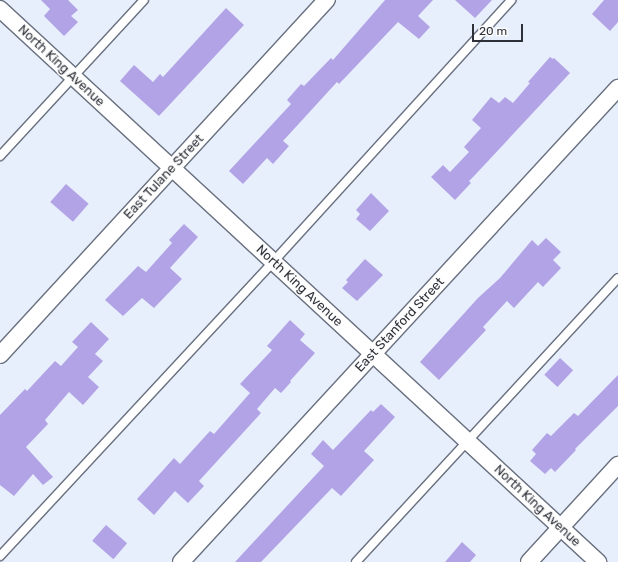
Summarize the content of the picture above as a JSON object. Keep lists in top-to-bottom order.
{
  "streets": {
    "street": ["North King Avenue", "East Tulane Street", "East Stanford Street"]
  },
  "crossings": [
    ["North King Avenue", "East Tulane Street"],
    ["North King Avenue", "East Stanford Street"]
  ],
  "scale_bar": "20 m"
}
